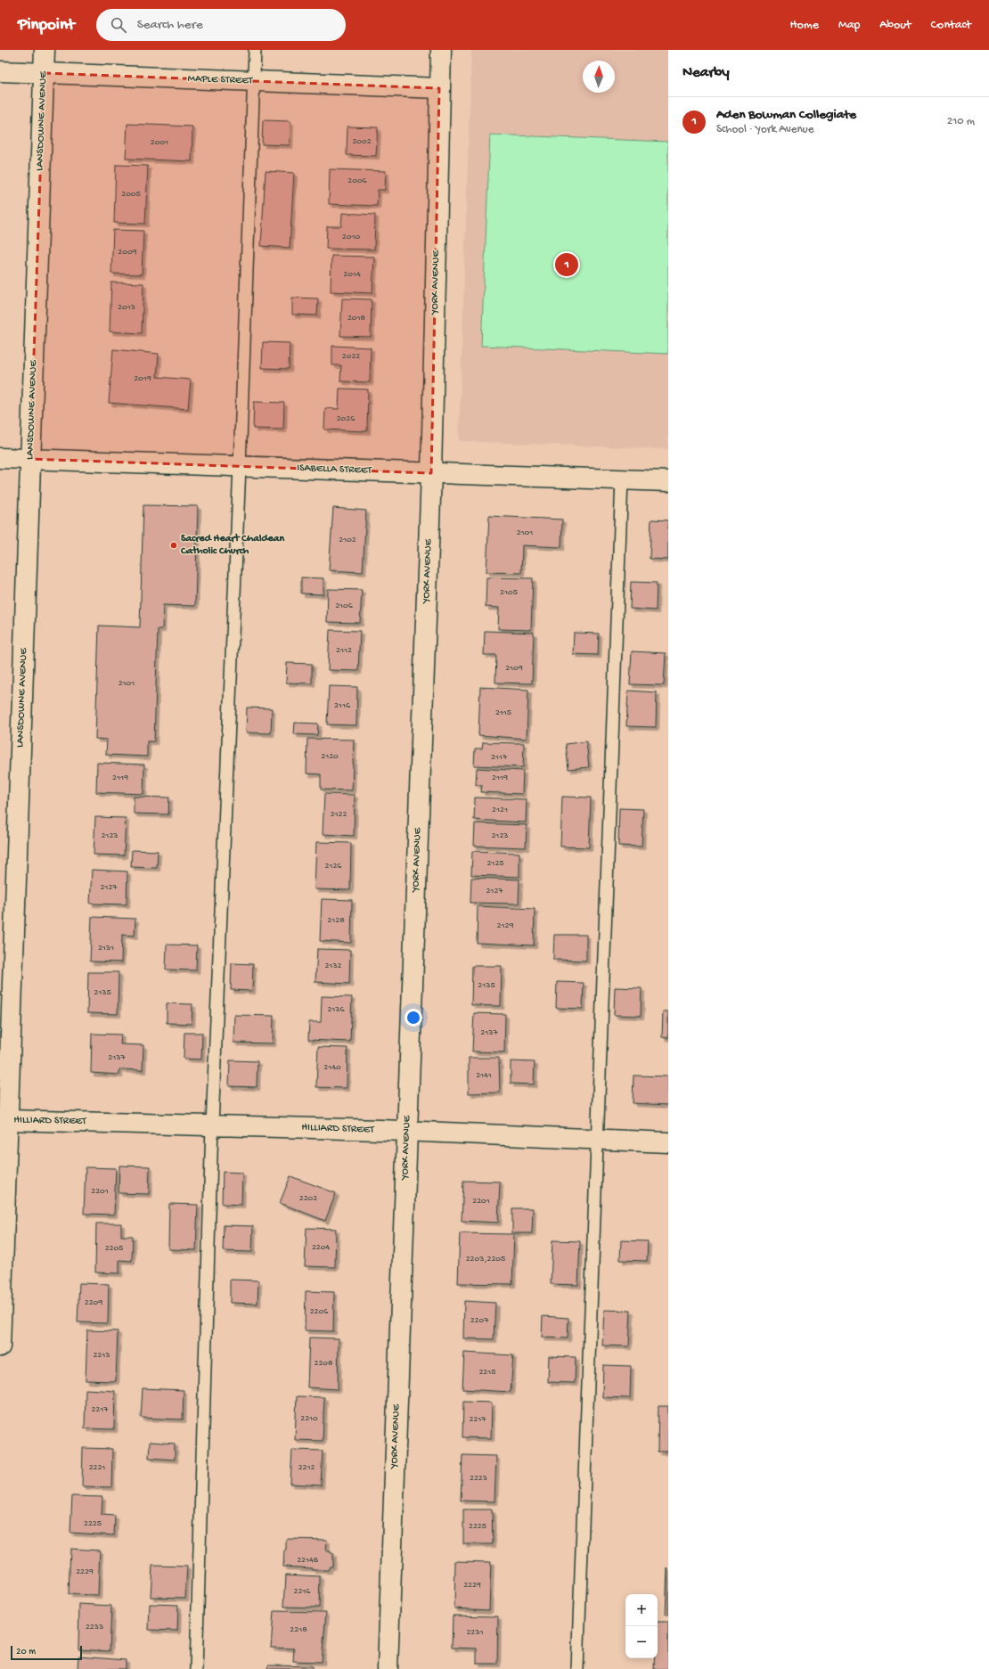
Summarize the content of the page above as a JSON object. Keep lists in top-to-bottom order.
{
  "streets": {
    "street": [
      "MAPLE STREET",
      "LANSDOWNE AVENUE",
      "YORK AVENUE",
      "ISABELLA STREET",
      "HILLIARD STREET"
    ]
  },
  "crossings": [
    ["MAPLE STREET", "LANSDOWNE AVENUE"],
    ["MAPLE STREET", "YORK AVENUE"],
    ["LANSDOWNE AVENUE", "ISABELLA STREET"],
    ["LANSDOWNE AVENUE", "HILLIARD STREET"],
    ["YORK AVENUE", "ISABELLA STREET"],
    ["YORK AVENUE", "HILLIARD STREET"]
  ],
  "places": ["Sacred Heart Chaldean Catholic Church"],
  "house_numbers": [
    "2002",
    "2001",
    "2006",
    "2005",
    "2010",
    "2009",
    "2014",
    "2013",
    "2018",
    "2022",
    "2019",
    "2026",
    "2101",
    "2102",
    "2105",
    "2106",
    "2112",
    "2109",
    "2101",
    "2116",
    "2115",
    "2120",
    "2117",
    "2119",
    "2119",
    "2121",
    "2122",
    "2123",
    "2123",
    "2125",
    "2126",
    "2127",
    "2127",
    "2128",
    "2129",
    "2131",
    "2132",
    "2135",
    "2135",
    "2136",
    "2137",
    "2137",
    "2140",
    "2141",
    "2201",
    "2202",
    "2201",
    "2204",
    "2205",
    "2203,2205",
    "2209",
    "2206",
    "2207",
    "2213",
    "2208",
    "2215",
    "2217",
    "2210",
    "2217",
    "2221",
    "2212",
    "2223",
    "2225",
    "2225",
    "2214B",
    "2229",
    "2229",
    "2216",
    "2233",
    "2218",
    "2231"
  ],
  "scale_bar": "20 m",
  "north": "top",
  "page": {
    "header": "Pinpoint",
    "search": "Search here",
    "nav": [
      "Home",
      "Map",
      "About",
      "Contact"
    ],
    "heading": "Nearby",
    "list": [
      {
        "mark": "1",
        "name": "Aden Bowman Collegiate",
        "note": "School · York Avenue",
        "value": "210 m"
      }
    ],
    "pins": "1",
    "map_buttons": ["+", "−"],
    "scale": "20 m"
  }
}
